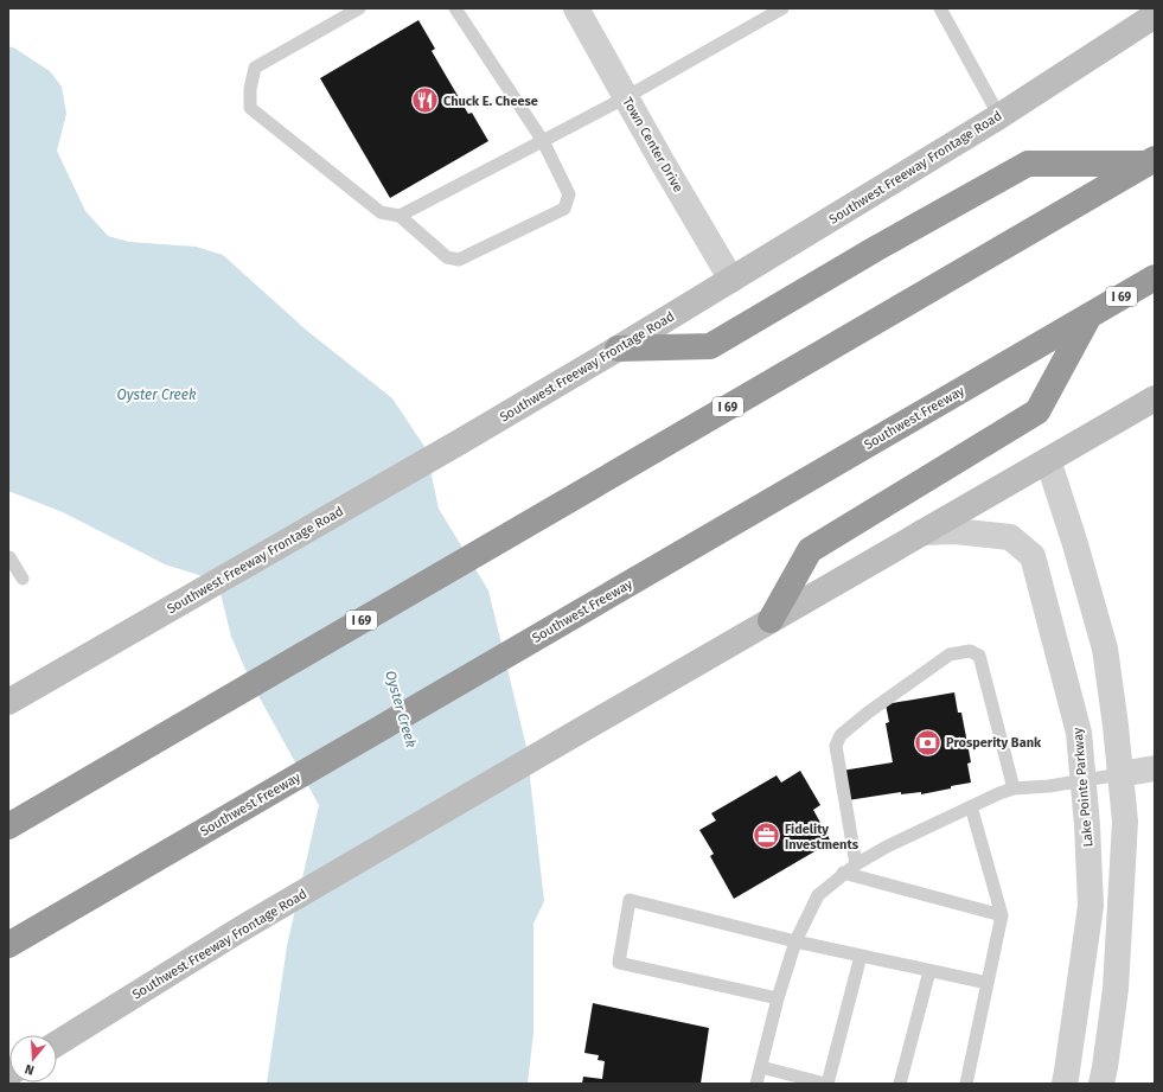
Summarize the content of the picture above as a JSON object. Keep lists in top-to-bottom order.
{
  "streets": {
    "highway": ["I 69", "Southwest Freeway"],
    "main road": ["Southwest Freeway Frontage Road"],
    "street": ["Town Center Drive", "Lake Pointe Parkway"]
  },
  "crossings": [
    ["Town Center Drive", "Southwest Freeway Frontage Road"],
    ["Southwest Freeway Frontage Road", "Lake Pointe Parkway"]
  ],
  "water": ["Oyster Creek"],
  "places": {
    "restaurant": ["Chuck E. Cheese"],
    "bank": ["Prosperity Bank"],
    "office": ["Fidelity Investments"]
  },
  "north": "bottom"
}
